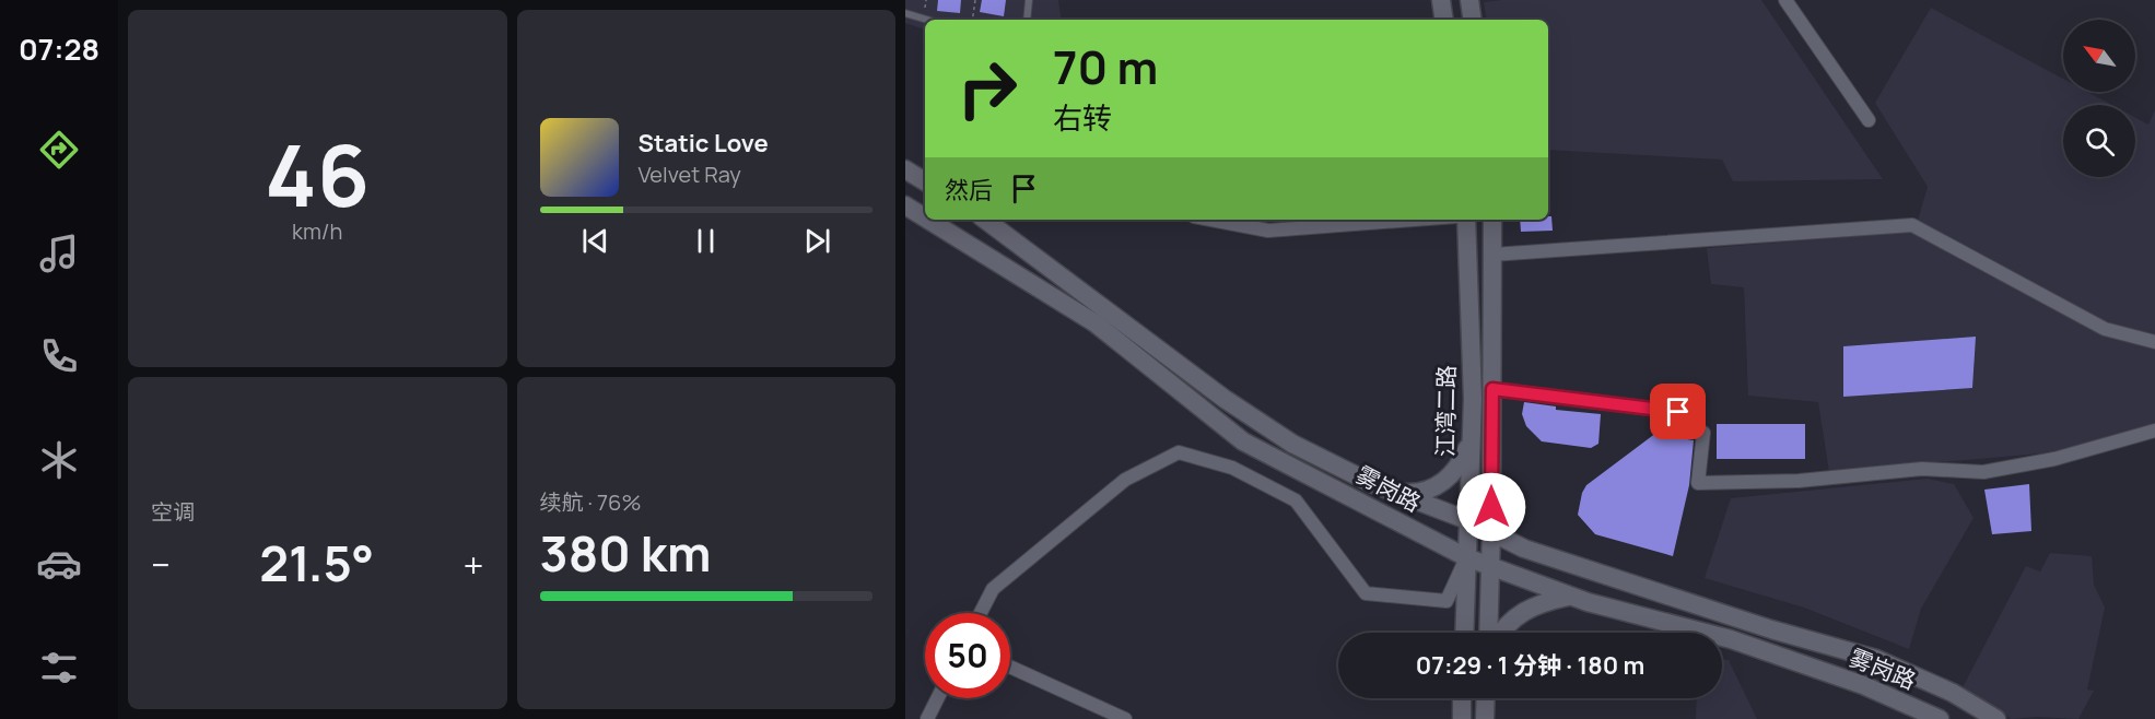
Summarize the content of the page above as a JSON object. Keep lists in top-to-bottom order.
{
  "streets": {
    "main road": ["江湾二路", "雾岗路"]
  },
  "crossings": [
    ["江湾二路", "雾岗路"]
  ],
  "north": "top left",
  "page": {
    "tabs": "07:28",
    "tile": [
      ["46", "km/h"],
      "空调",
      ["续航 · 76%", "380 km"]
    ],
    "turn": ["70 m", "右转"],
    "song": ["Static Love", "Velvet Ray"],
    "then": "然后",
    "heat": ["−", "21.5°", "+"],
    "limit": "50",
    "trip": "07:29 · 1 分钟 · 180 m"
  }
}
